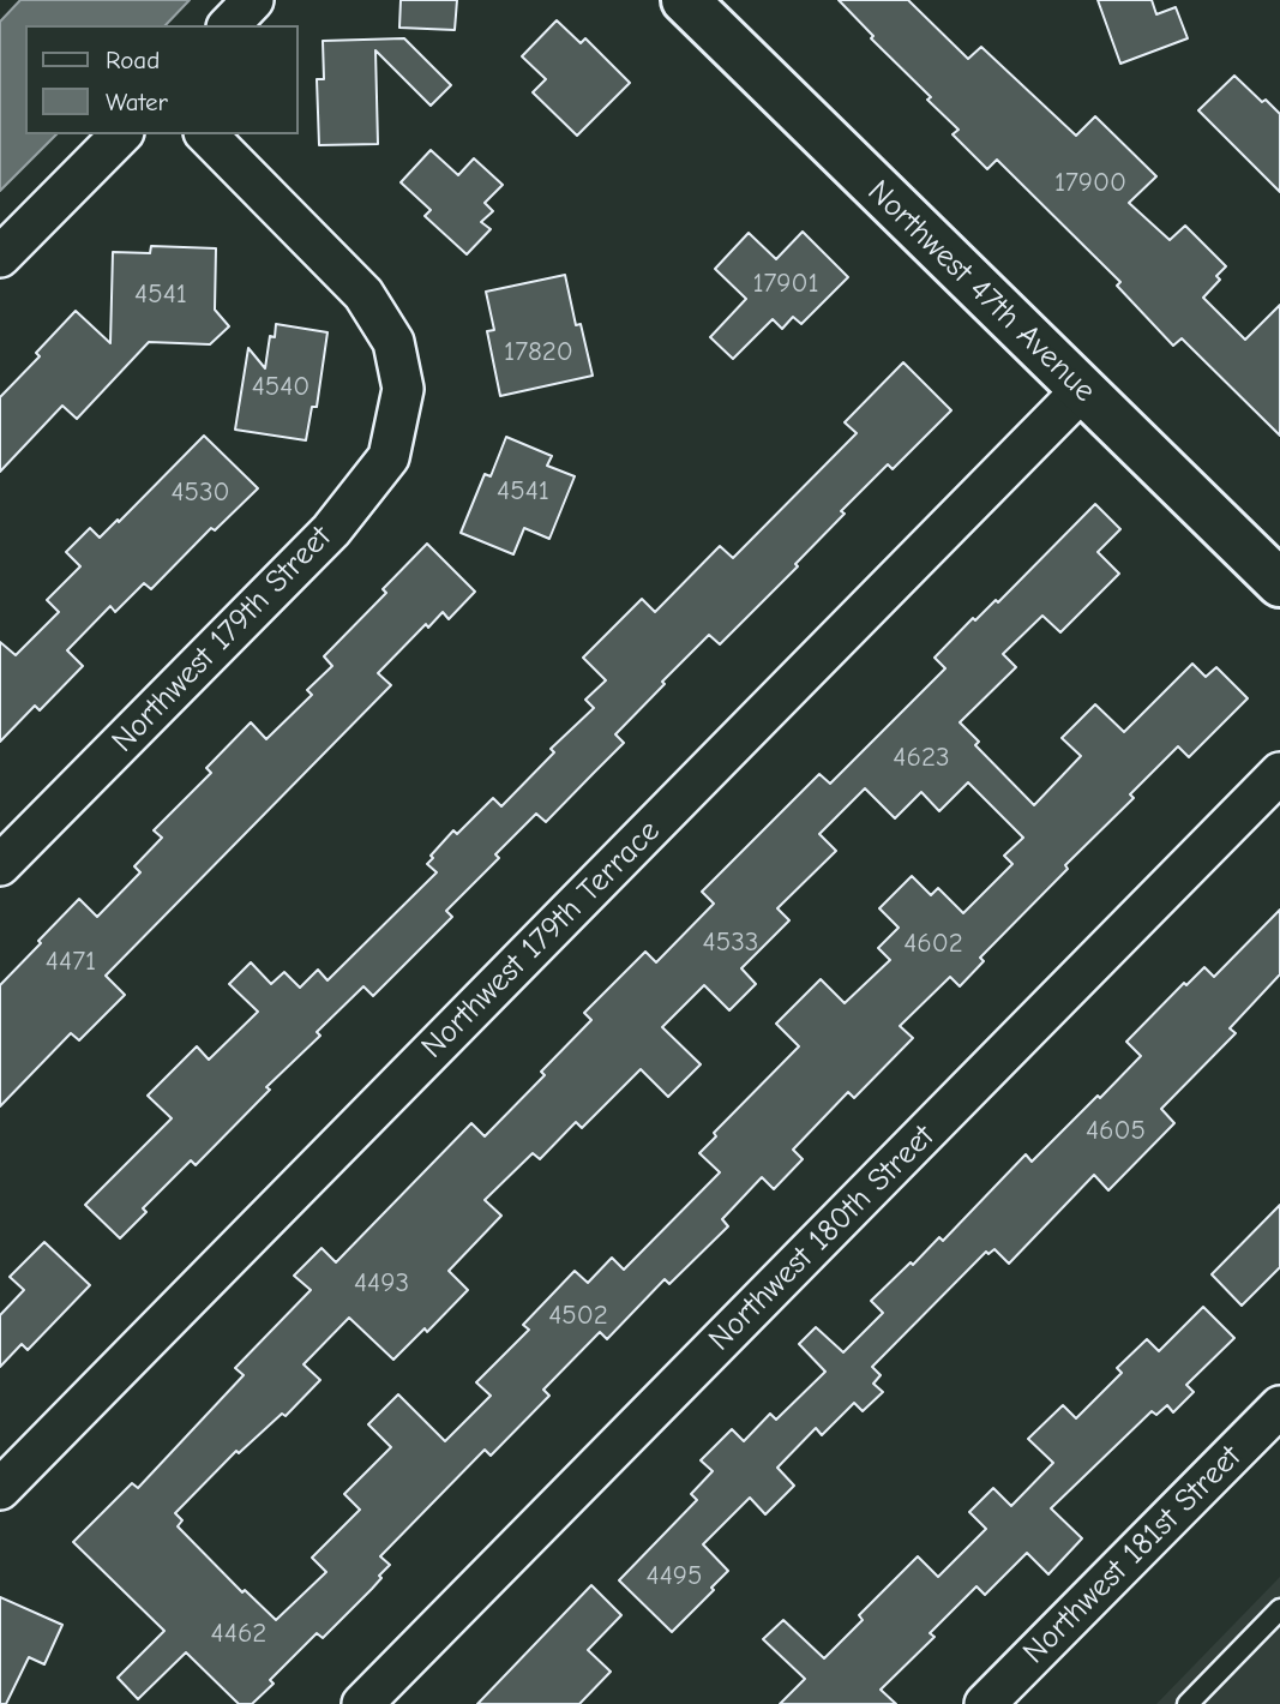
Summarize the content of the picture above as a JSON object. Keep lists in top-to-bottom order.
{
  "streets": {
    "main road": ["Northwest 47th Avenue"],
    "street": [
      "Northwest 179th Street",
      "Northwest 179th Terrace",
      "Northwest 180th Street",
      "Northwest 181st Street"
    ]
  },
  "crossings": [
    ["Northwest 47th Avenue", "Northwest 179th Terrace"]
  ],
  "house_numbers": [
    "17900",
    "17901",
    "4541",
    "17820",
    "4540",
    "4541",
    "4530",
    "4623",
    "4533",
    "4602",
    "4471",
    "4605",
    "4493",
    "4502",
    "4495",
    "4462"
  ],
  "legend": ["Road", "Water"]
}
